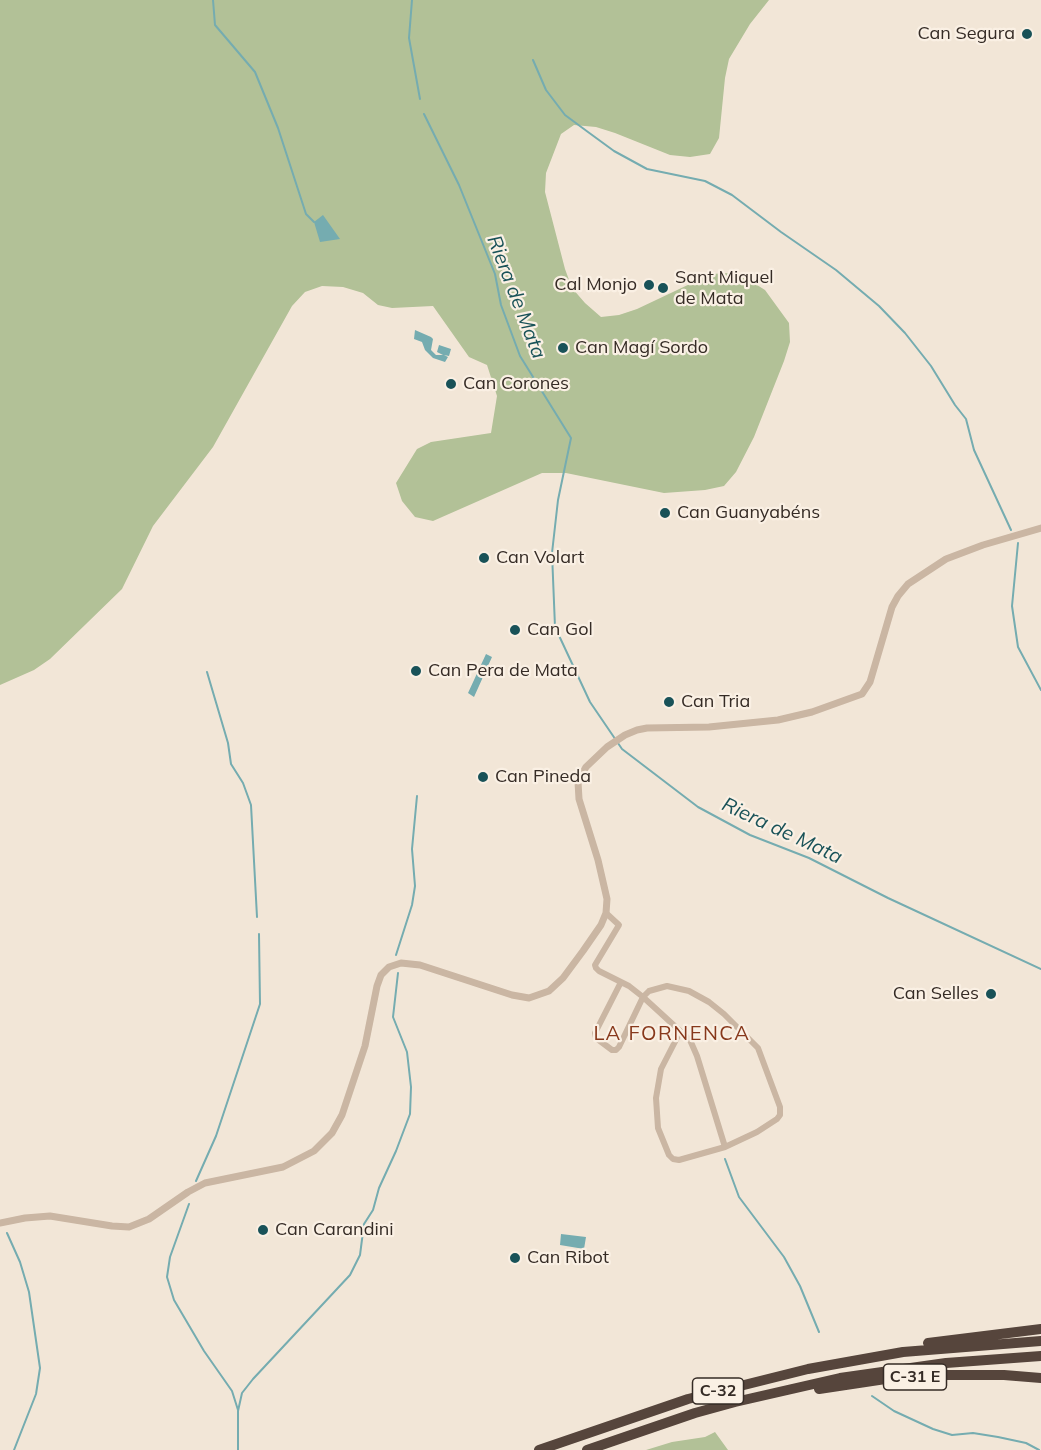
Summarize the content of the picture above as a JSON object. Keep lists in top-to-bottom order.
{
  "streets": {
    "highway": ["C-31 E", "C-32"]
  },
  "crossings": [
    ["C-31 E", "C-32"]
  ],
  "districts": ["LA FORNENCA"],
  "water": ["Riera de Mata"],
  "places": [
    "Can Segura",
    "Cal Monjo",
    "Sant Miquel de Mata",
    "Can Magí Sordo",
    "Can Corones",
    "Can Guanyabéns",
    "Can Volart",
    "Can Gol",
    "Can Pera de Mata",
    "Can Tria",
    "Can Pineda",
    "Can Selles",
    "Can Carandini",
    "Can Ribot"
  ]
}
